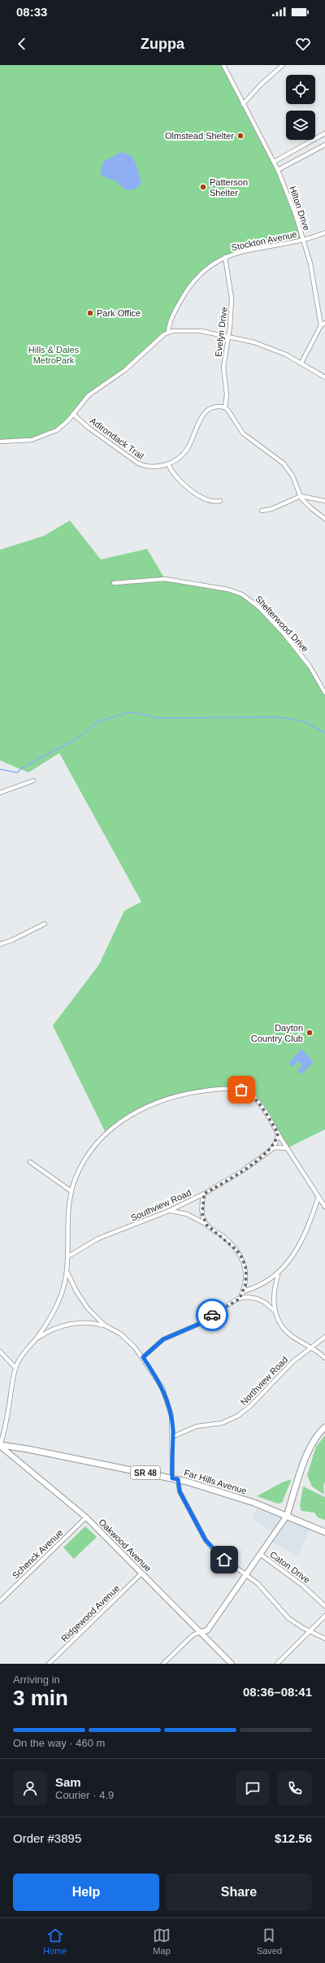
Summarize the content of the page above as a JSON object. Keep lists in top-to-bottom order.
{
  "streets": {
    "main road": ["SR 48", "Far Hills Avenue"],
    "street": [
      "Hilton Drive",
      "Stockton Avenue",
      "Evelyn Drive",
      "Adirondack Trail",
      "Shelterwood Drive",
      "Southview Road",
      "Northview Road",
      "Oakwood Avenue",
      "Schenck Avenue",
      "Caton Drive",
      "Ridgewood Avenue"
    ]
  },
  "crossings": [
    ["Hilton Drive", "Stockton Avenue"],
    ["Stockton Avenue", "Evelyn Drive"],
    ["Evelyn Drive", "Adirondack Trail"],
    ["Far Hills Avenue", "Oakwood Avenue"],
    ["Oakwood Avenue", "Schenck Avenue"],
    ["Oakwood Avenue", "Ridgewood Avenue"]
  ],
  "parks": ["Hills & Dales MetroPark"],
  "places": [
    "Olmstead Shelter",
    "Patterson Shelter",
    "Park Office",
    "Dayton Country Club"
  ],
  "page": {
    "status": "08:33",
    "header": "Zuppa",
    "heading": ["3 min", "Arriving in", "08:36–08:41"],
    "panel": [
      "Sam",
      "Courier · 4.9",
      "Order #3895",
      "$12.56"
    ],
    "bar": "On the way · 460 m",
    "buttons": ["Help", "Share"],
    "tabs": ["Home", "Map", "Saved"]
  }
}
